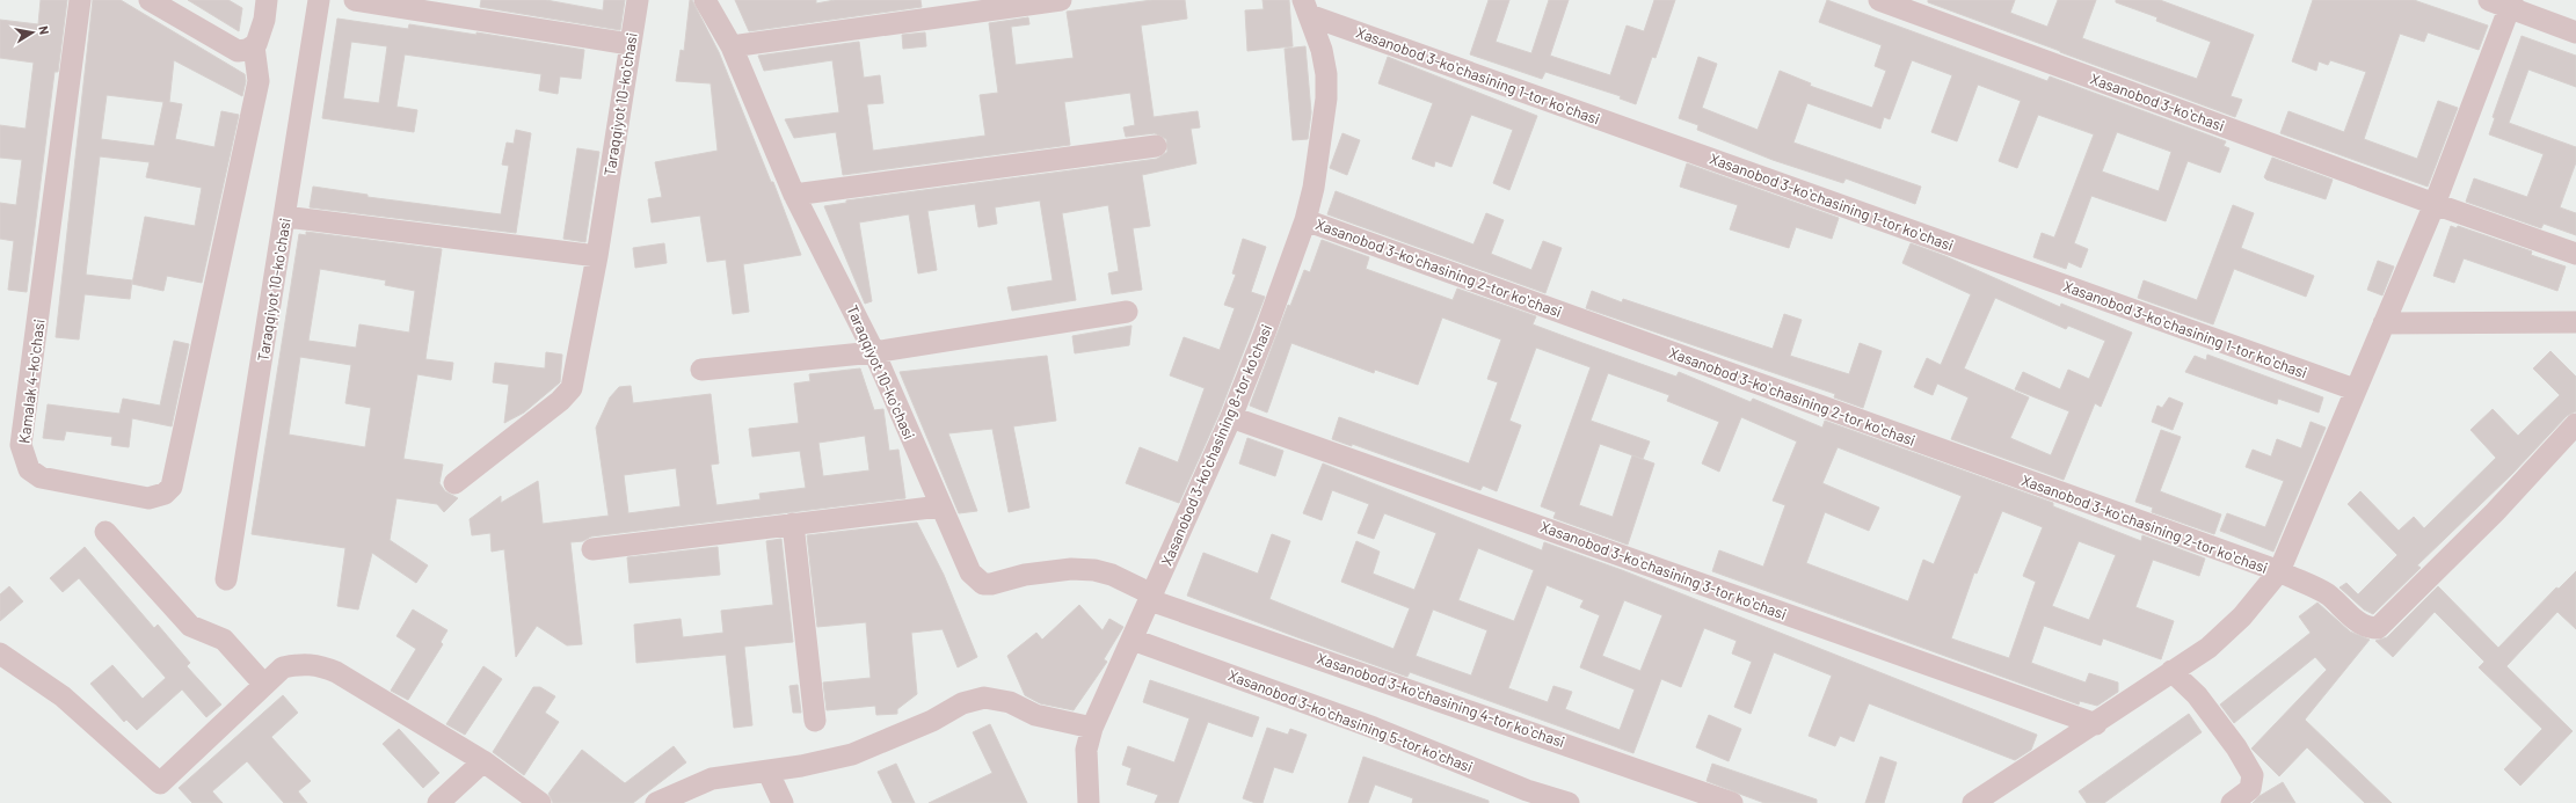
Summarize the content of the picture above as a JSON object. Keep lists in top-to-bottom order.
{
  "streets": {
    "street": [
      "Xasanobod 3-koʻchasining 1-tor koʻchasi",
      "Xasanobod 3-koʻchasi",
      "Taraqqiyot 10-koʻchasi",
      "Xasanobod 3-koʻchasining 2-tor koʻchasi",
      "Kamalak 4-koʻchasi",
      "Xasanobod 3-koʻchasining 8-tor koʻchasi",
      "Xasanobod 3-koʻchasining 3-tor koʻchasi",
      "Xasanobod 3-koʻchasining 4-tor koʻchasi",
      "Xasanobod 3-koʻchasining 5-tor koʻchasi"
    ]
  },
  "crossings": [
    ["Xasanobod 3-koʻchasining 1-tor koʻchasi", "Xasanobod 3-koʻchasining 8-tor koʻchasi"],
    ["Taraqqiyot 10-koʻchasi", "Xasanobod 3-koʻchasining 8-tor koʻchasi"],
    ["Taraqqiyot 10-koʻchasi", "Xasanobod 3-koʻchasining 4-tor koʻchasi"],
    ["Xasanobod 3-koʻchasining 2-tor koʻchasi", "Xasanobod 3-koʻchasining 8-tor koʻchasi"],
    ["Xasanobod 3-koʻchasining 8-tor koʻchasi", "Xasanobod 3-koʻchasining 3-tor koʻchasi"],
    ["Xasanobod 3-koʻchasining 8-tor koʻchasi", "Xasanobod 3-koʻchasining 4-tor koʻchasi"],
    ["Xasanobod 3-koʻchasining 8-tor koʻchasi", "Xasanobod 3-koʻchasining 5-tor koʻchasi"]
  ],
  "north": "right"
}
